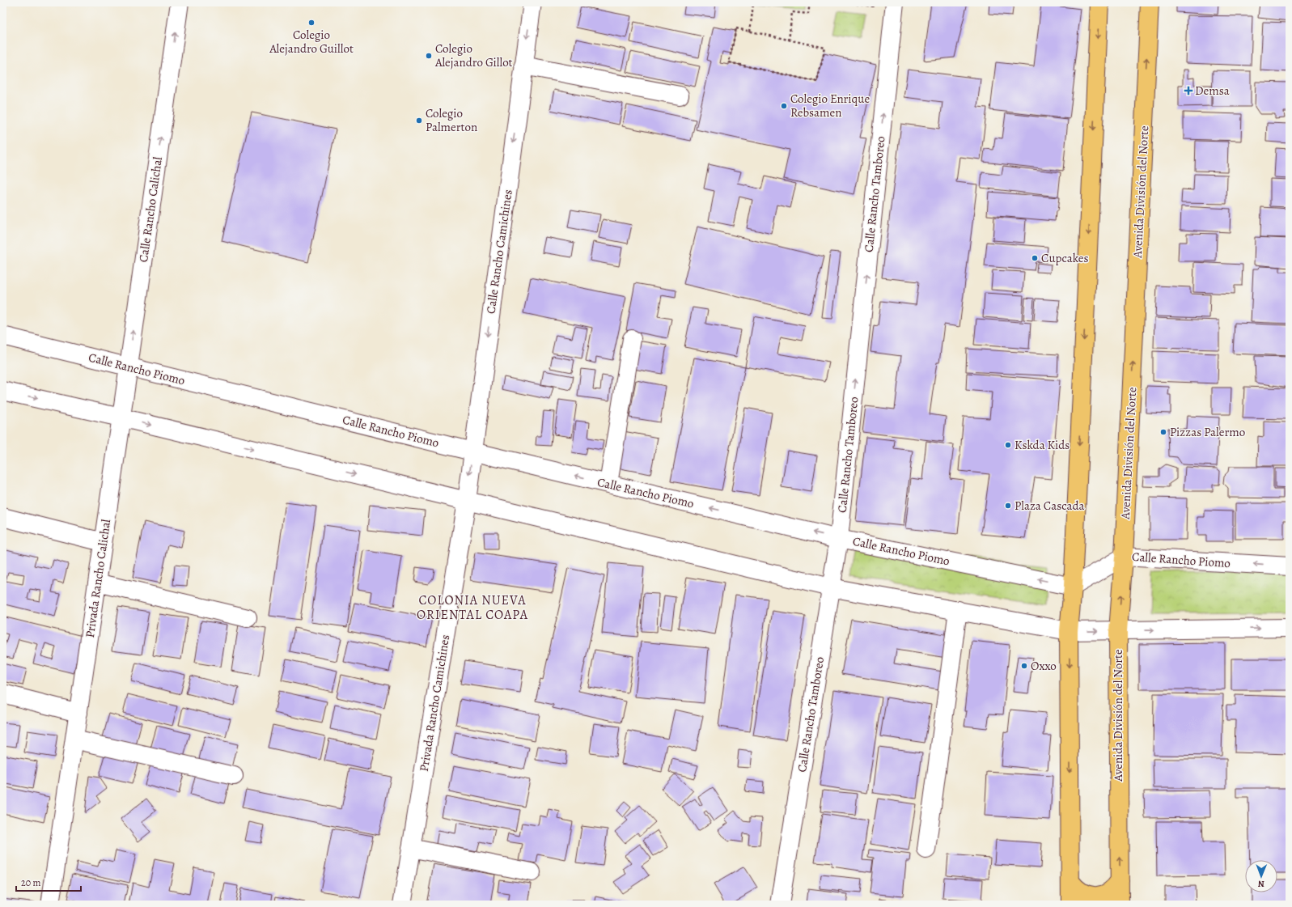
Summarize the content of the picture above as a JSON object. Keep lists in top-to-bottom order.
{
  "streets": {
    "main road": ["Avenida División del Norte"],
    "street": [
      "Calle Rancho Tamboreo",
      "Calle Rancho Calichal",
      "Calle Rancho Camichines",
      "Calle Rancho Piomo",
      "Privada Rancho Calichal",
      "Privada Rancho Camichines"
    ]
  },
  "crossings": [
    ["Avenida División del Norte", "Calle Rancho Piomo"],
    ["Calle Rancho Tamboreo", "Calle Rancho Piomo"],
    ["Calle Rancho Calichal", "Calle Rancho Piomo"],
    ["Calle Rancho Calichal", "Privada Rancho Calichal"],
    ["Calle Rancho Camichines", "Calle Rancho Piomo"],
    ["Calle Rancho Camichines", "Privada Rancho Camichines"]
  ],
  "one_way": ["Calle Rancho Tamboreo", "Calle Rancho Calichal", "Calle Rancho Camichines"],
  "districts": ["COLONIA NUEVA ORIENTAL COAPA"],
  "places": {
    "other": [
      "Colegio Alejandro Guillot",
      "Colegio Alejandro Gillot",
      "Colegio Enrique Rebsamen",
      "Colegio Palmerton",
      "Cupcakes",
      "Pizzas Palermo",
      "Kskda Kids",
      "Plaza Cascada",
      "Oxxo"
    ],
    "health": ["Demsa"]
  },
  "scale_bar": "20 m",
  "north": "bottom"
}
